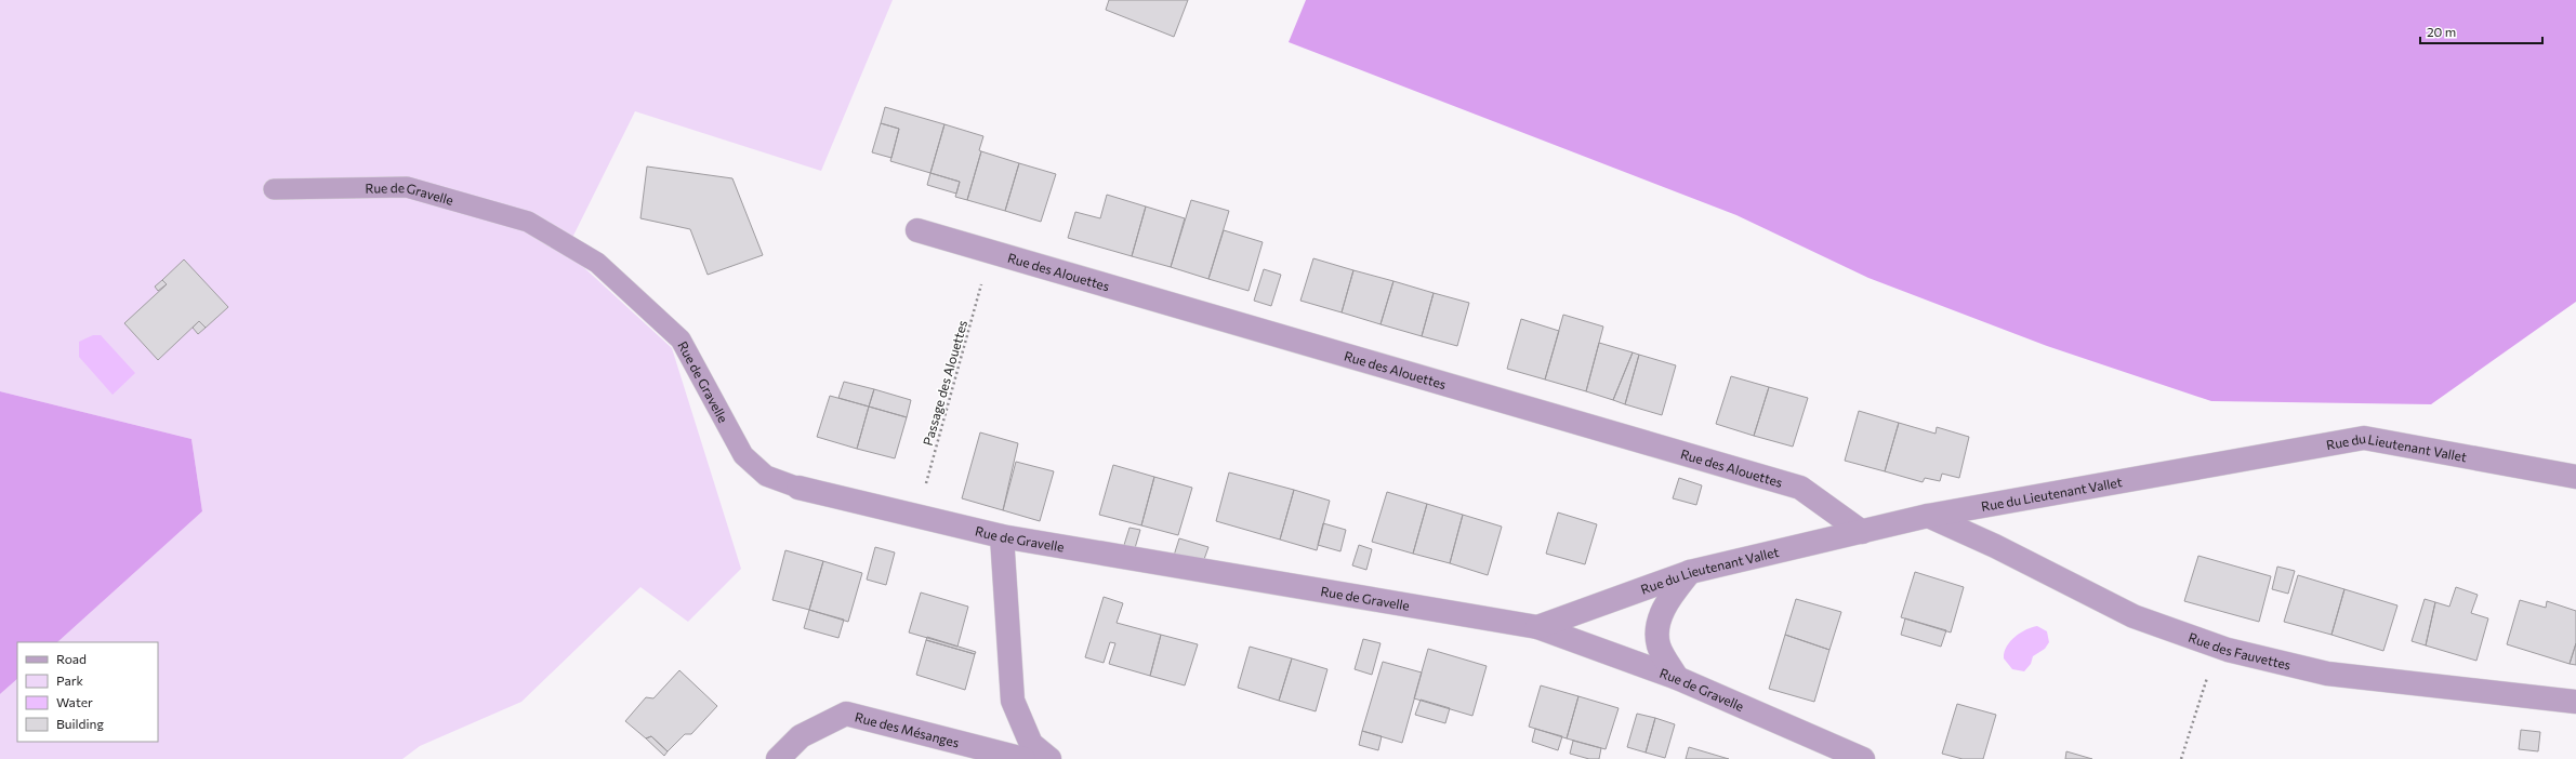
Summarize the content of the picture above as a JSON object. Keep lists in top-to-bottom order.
{
  "streets": {
    "street": [
      "Rue de Gravelle",
      "Rue des Alouettes",
      "Rue du Lieutenant Vallet",
      "Rue des Fauvettes",
      "Rue des Mésanges"
    ],
    "path": ["Passage des Alouettes"]
  },
  "crossings": [
    ["Rue de Gravelle", "Passage des Alouettes"],
    ["Rue de Gravelle", "Rue du Lieutenant Vallet"],
    ["Rue des Alouettes", "Passage des Alouettes"],
    ["Rue des Alouettes", "Rue du Lieutenant Vallet"],
    ["Rue du Lieutenant Vallet", "Rue des Fauvettes"]
  ],
  "legend": [
    "Road",
    "Park",
    "Water",
    "Building"
  ],
  "scale_bar": "20 m"
}
